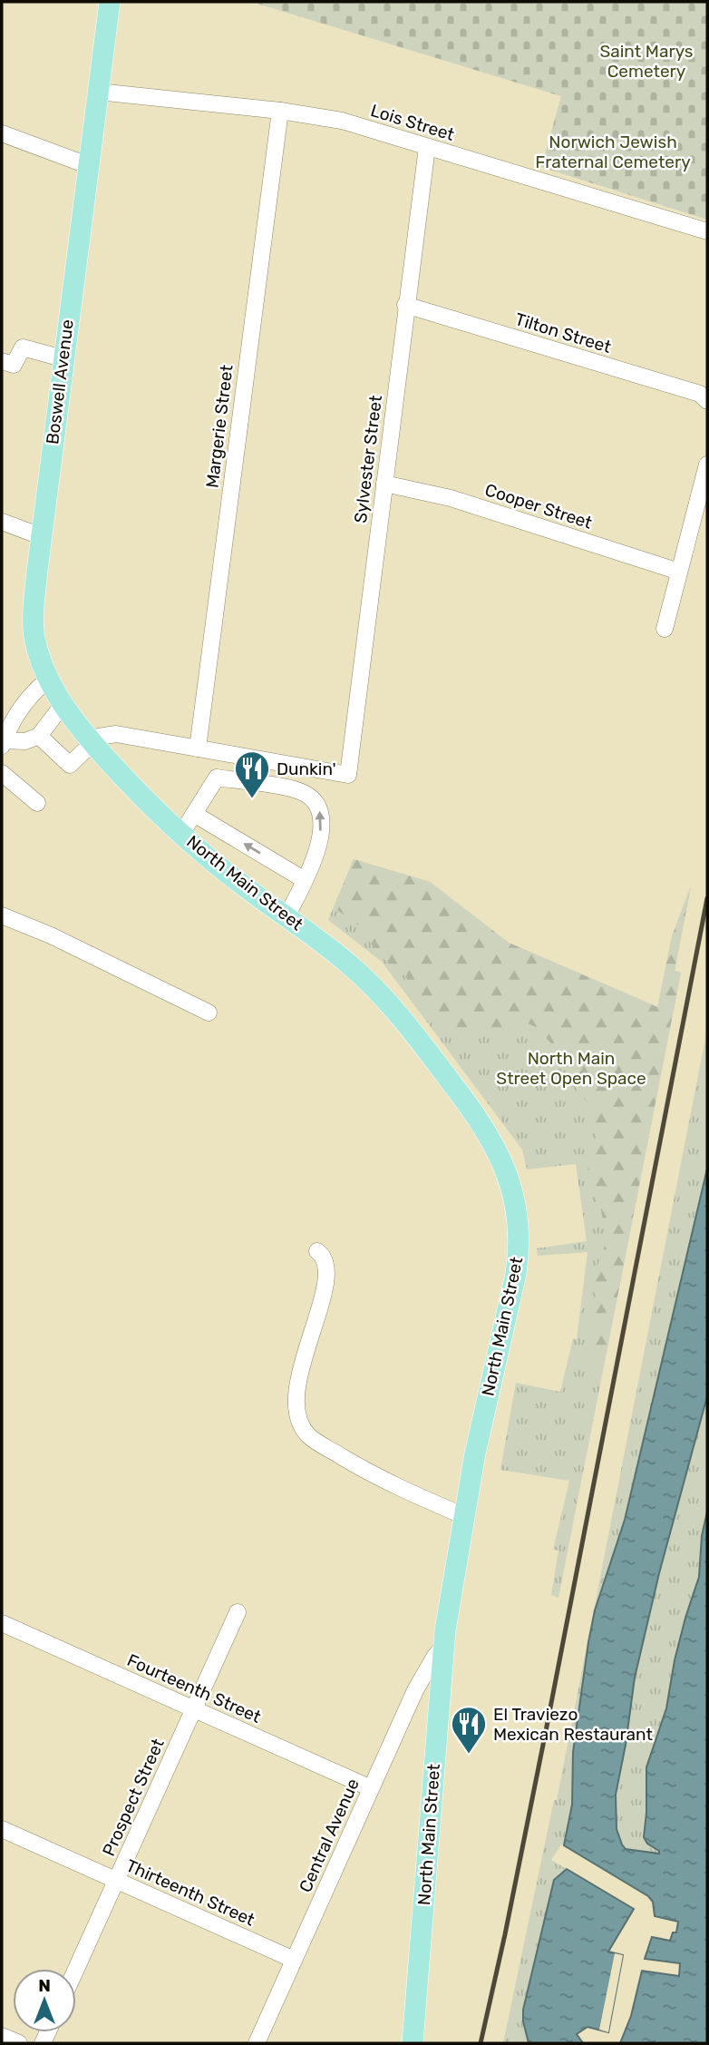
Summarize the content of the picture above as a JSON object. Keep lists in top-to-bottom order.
{
  "streets": {
    "main road": ["Boswell Avenue", "North Main Street"],
    "street": [
      "Lois Street",
      "Tilton Street",
      "Margerie Street",
      "Sylvester Street",
      "Cooper Street",
      "Fourteenth Street",
      "Prospect Street",
      "Central Avenue",
      "Thirteenth Street"
    ]
  },
  "crossings": [
    ["Lois Street", "Boswell Avenue"],
    ["Lois Street", "Margerie Street"],
    ["Lois Street", "Sylvester Street"],
    ["Tilton Street", "Sylvester Street"],
    ["Boswell Avenue", "North Main Street"],
    ["Margerie Street", "Sylvester Street"],
    ["Sylvester Street", "Cooper Street"],
    ["North Main Street", "Central Avenue"],
    ["Fourteenth Street", "Prospect Street"],
    ["Fourteenth Street", "Central Avenue"],
    ["Prospect Street", "Thirteenth Street"],
    ["Central Avenue", "Thirteenth Street"]
  ],
  "parks": ["Saint Marys Cemetery", "Norwich Jewish Fraternal Cemetery", "North Main Street Open Space"],
  "places": {
    "restaurant": ["Dunkin'", "El Traviezo Mexican Restaurant"]
  },
  "north": "top"
}
